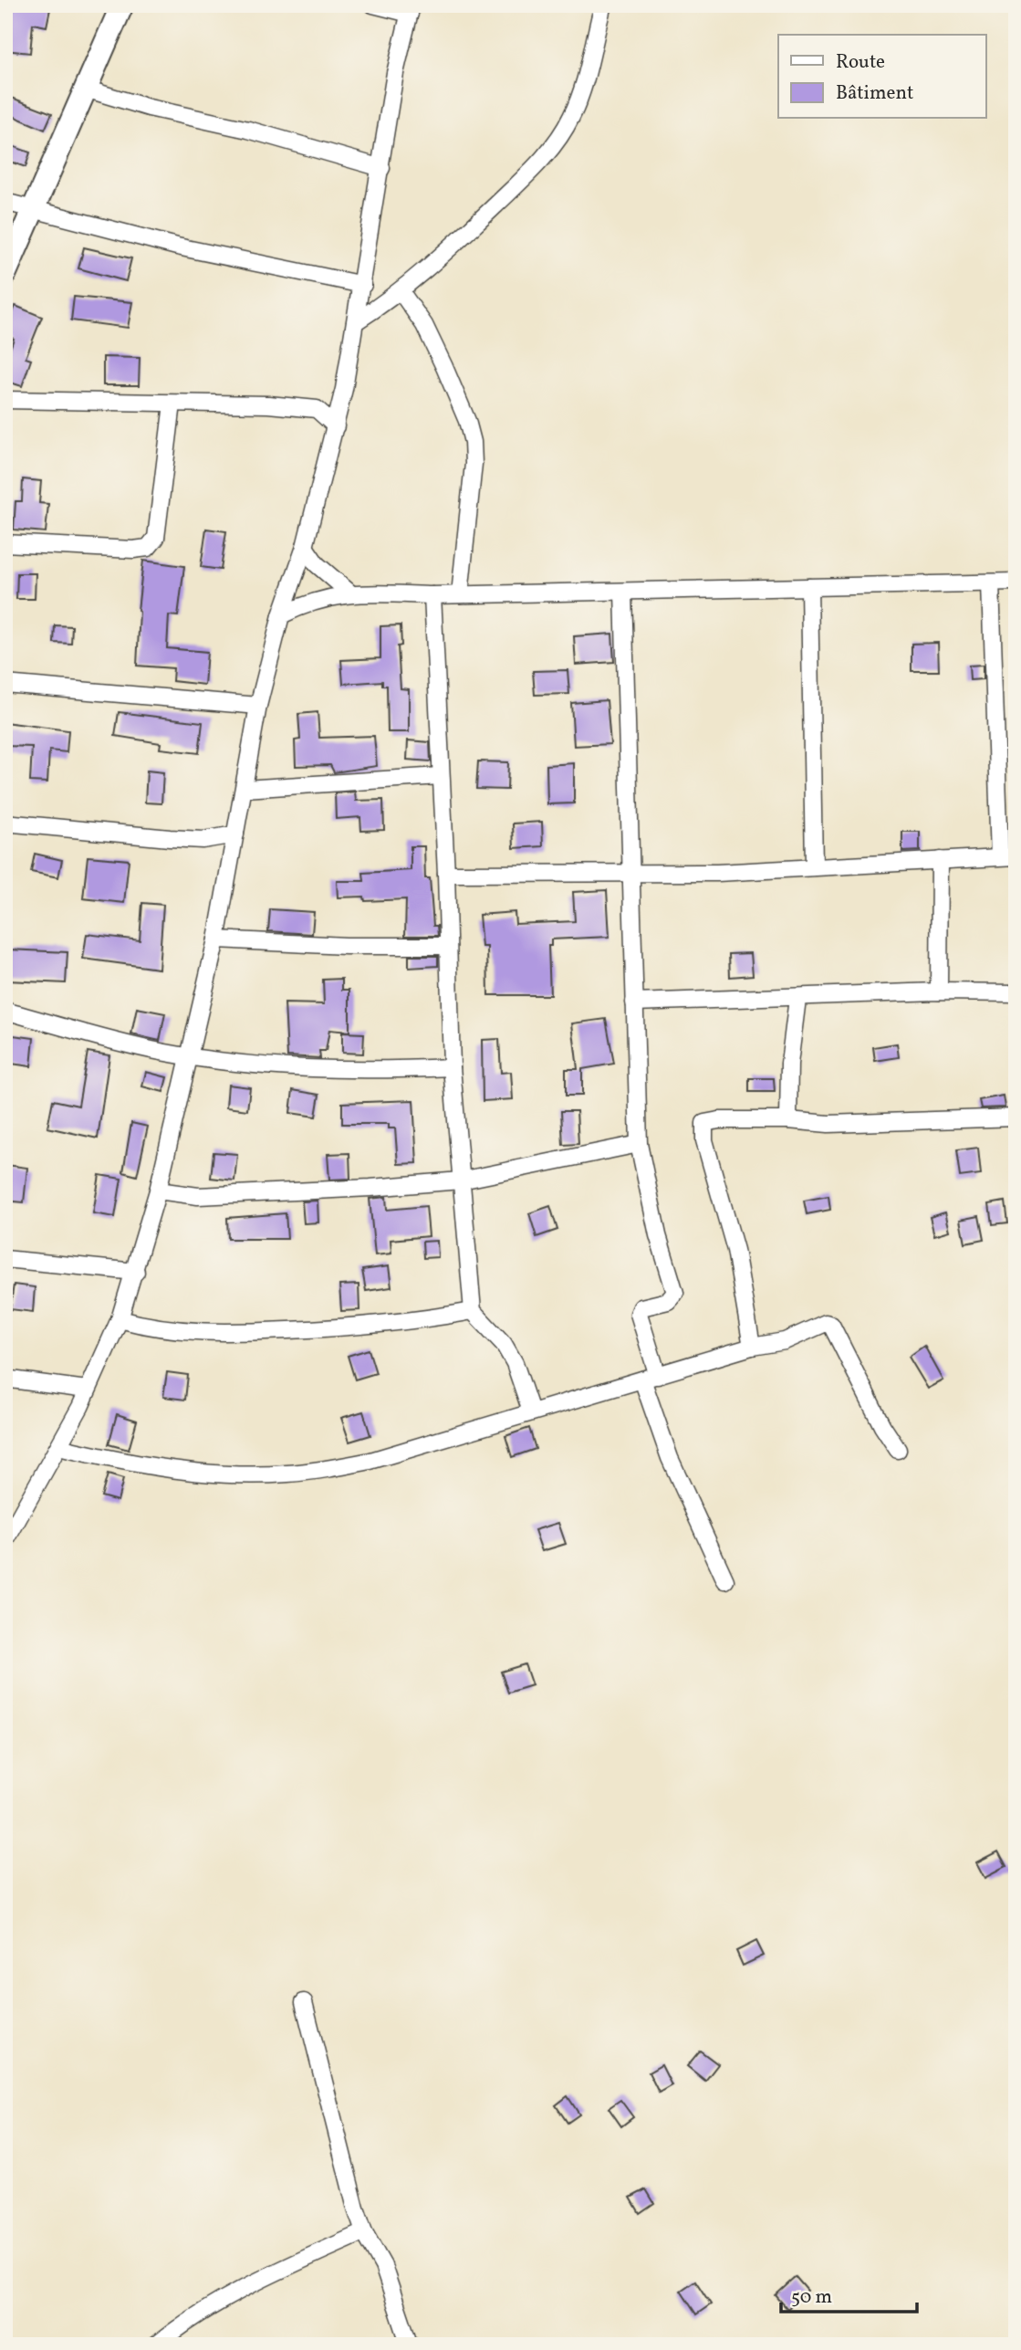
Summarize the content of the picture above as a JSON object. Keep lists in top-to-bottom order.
{
  "legend": ["Route", "Bâtiment"],
  "scale_bar": "50 m"
}
